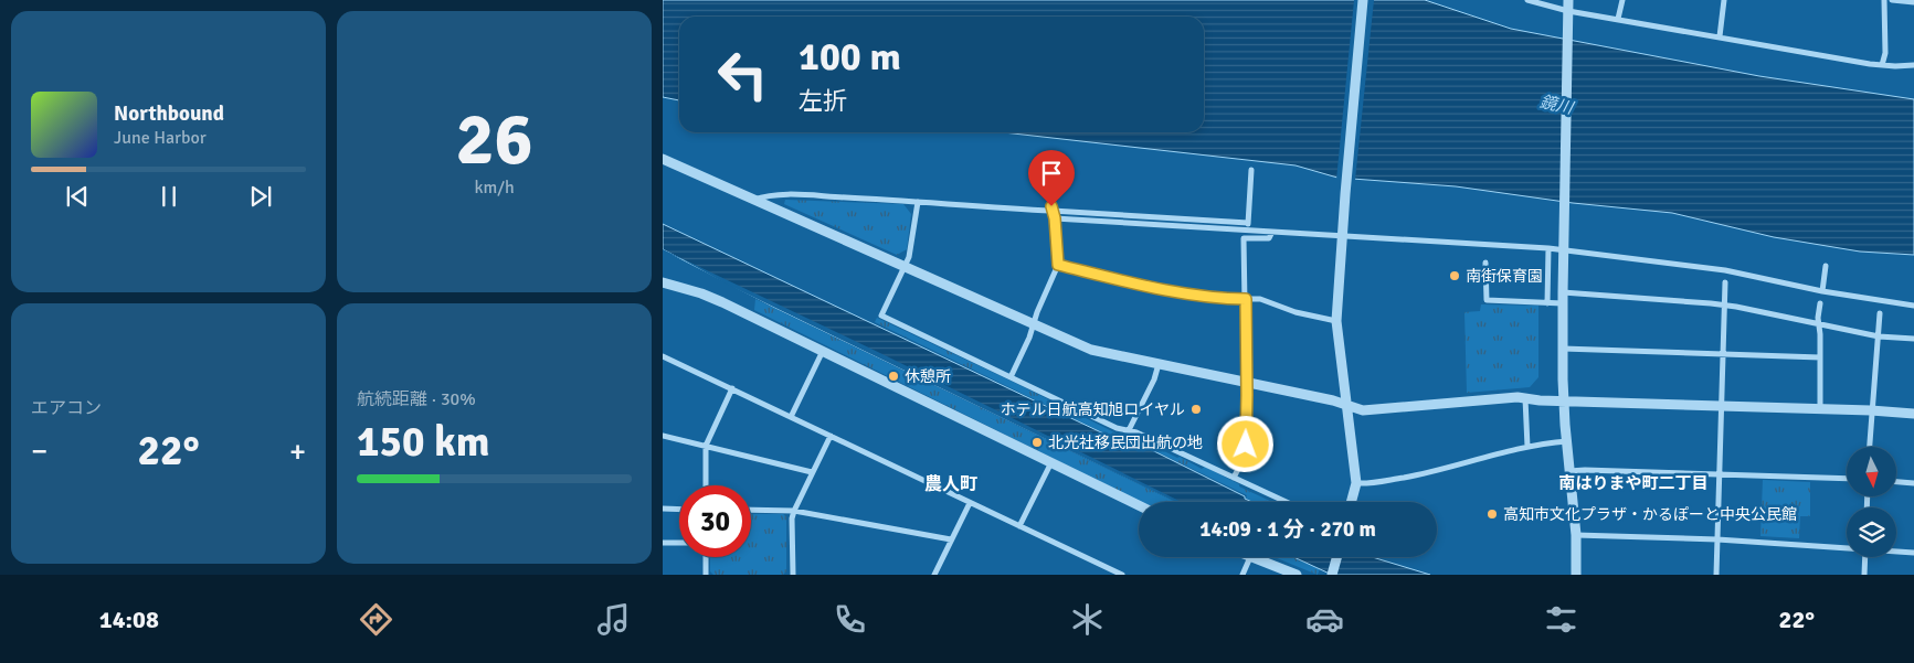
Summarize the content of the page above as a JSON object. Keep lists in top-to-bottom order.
{
  "districts": ["南はりまや町二丁目", "農人町"],
  "water": ["鏡川"],
  "places": [
    "南街保育園",
    "休憩所",
    "ホテル日航高知旭ロイヤル",
    "北光社移民団出航の地",
    "高知市文化プラザ・かるぽーと中央公民館"
  ],
  "north": "bottom",
  "page": {
    "tile": [
      ["26", "km/h"],
      "エアコン",
      ["航続距離 · 30%", "150 km"]
    ],
    "turn": ["100 m", "左折"],
    "song": ["Northbound", "June Harbor"],
    "heat": ["−", "22°", "+"],
    "limit": "30",
    "trip": "14:09 · 1 分 · 270 m",
    "tabs": ["14:08", "22°"]
  }
}
